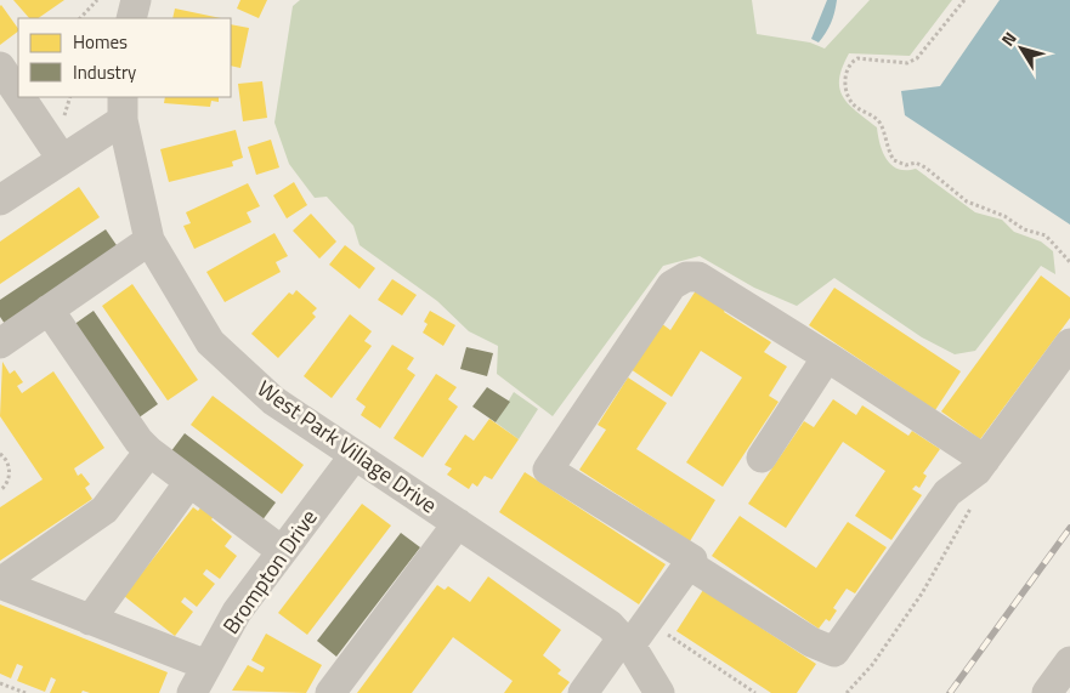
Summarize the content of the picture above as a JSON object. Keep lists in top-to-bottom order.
{
  "streets": {
    "street": ["West Park Village Drive", "Brompton Drive"]
  },
  "crossings": [
    ["West Park Village Drive", "Brompton Drive"]
  ],
  "legend": ["Homes", "Industry"],
  "north": "top left"
}
